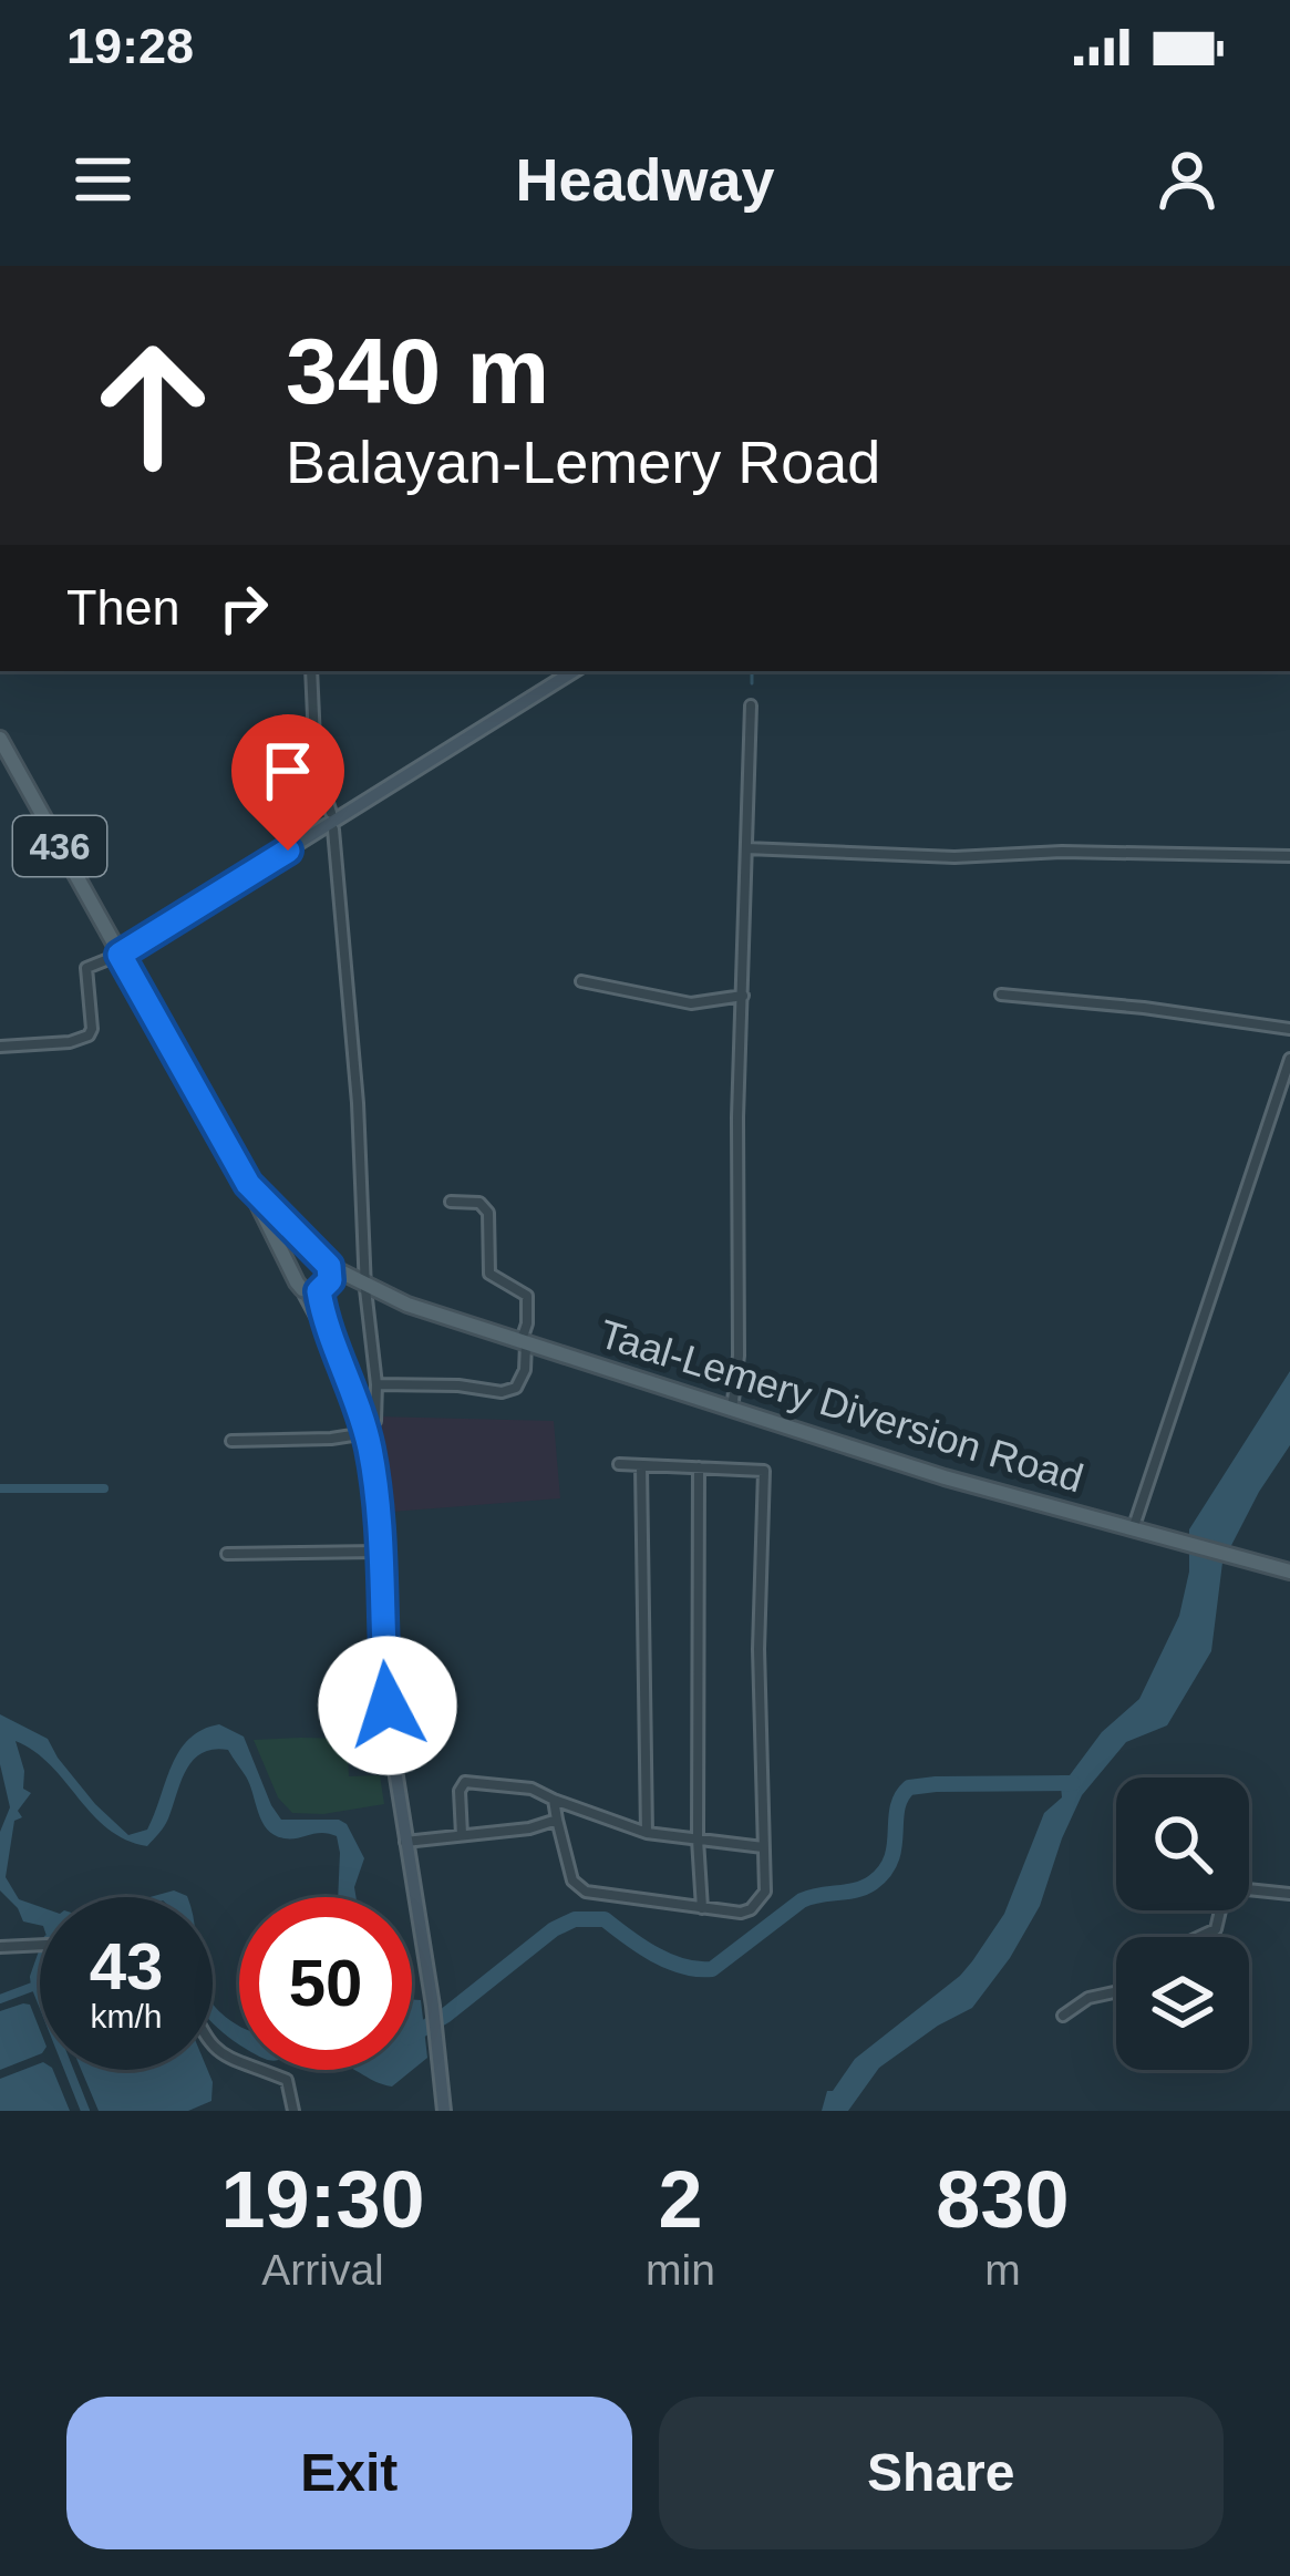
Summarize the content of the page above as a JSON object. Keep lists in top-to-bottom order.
{
  "streets": {
    "main road": ["436", "Taal-Lemery Diversion Road"]
  },
  "crossings": [
    ["436", "Taal-Lemery Diversion Road"]
  ],
  "page": {
    "status": "19:28",
    "header": "Headway",
    "turn": ["340 m", "Balayan-Lemery Road"],
    "then": "Then",
    "speed": "43 km/h",
    "limit": "50",
    "eta": [
      "19:30",
      "Arrival",
      "2",
      "min",
      "830",
      "m"
    ],
    "buttons": ["Exit", "Share"]
  }
}
